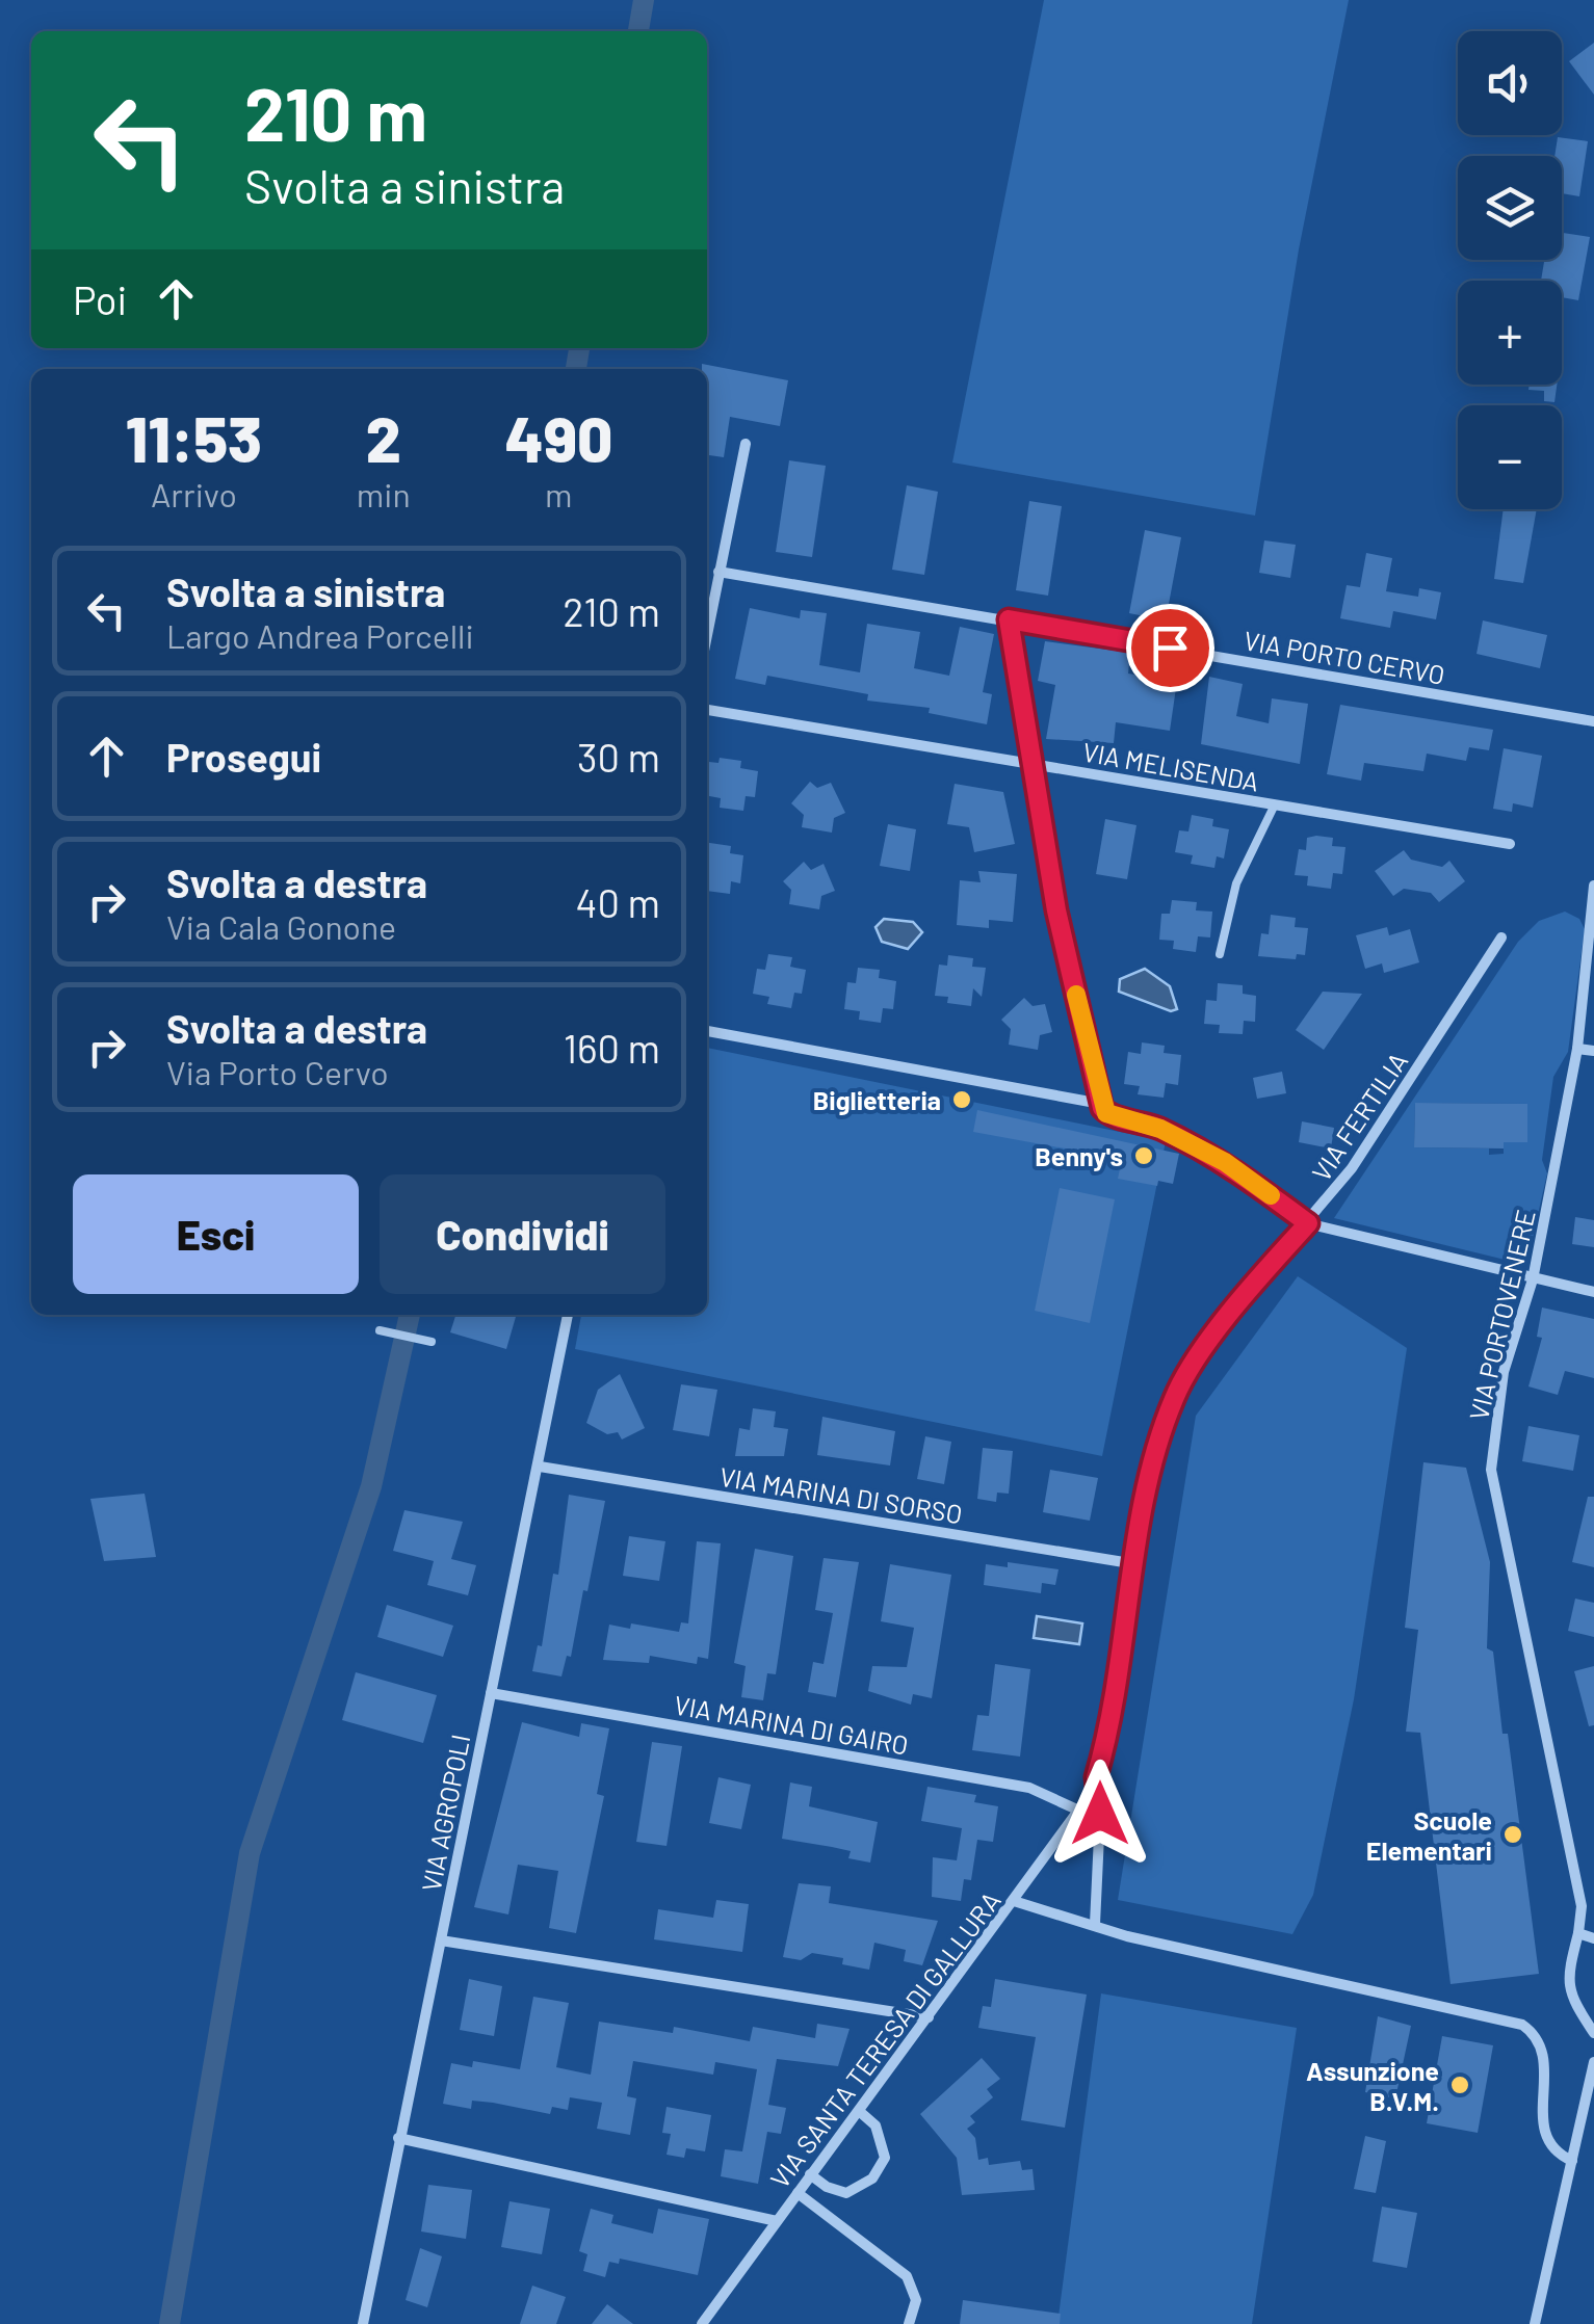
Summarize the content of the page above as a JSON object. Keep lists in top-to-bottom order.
{
  "streets": {
    "street": [
      "VIA PORTO CERVO",
      "VIA MELISENDA",
      "VIA FERTILIA",
      "VIA PORTOVENERE",
      "VIA MARINA DI SORSO",
      "VIA MARINA DI GAIRO",
      "VIA AGROPOLI",
      "VIA SANTA TERESA DI GALLURA"
    ]
  },
  "crossings": [
    ["VIA FERTILIA", "VIA MARINA DI SORSO"],
    ["VIA FERTILIA", "VIA SANTA TERESA DI GALLURA"],
    ["VIA MARINA DI SORSO", "VIA AGROPOLI"],
    ["VIA MARINA DI GAIRO", "VIA AGROPOLI"],
    ["VIA MARINA DI GAIRO", "VIA SANTA TERESA DI GALLURA"]
  ],
  "places": [
    "Biglietteria",
    "Benny's",
    "Scuole Elementari",
    "Assunzione B.V.M."
  ],
  "page": {
    "map_buttons": ["+", "−"],
    "turn": ["210 m", "Svolta a sinistra"],
    "then": "Poi",
    "eta": [
      "11:53",
      "Arrivo",
      "2",
      "min",
      "490",
      "m"
    ],
    "list": [
      {
        "name": "Svolta a sinistra",
        "note": "Largo Andrea Porcelli",
        "value": "210 m"
      },
      {
        "name": "Prosegui",
        "value": "30 m"
      },
      {
        "name": "Svolta a destra",
        "note": "Via Cala Gonone",
        "value": "40 m"
      },
      {
        "name": "Svolta a destra",
        "note": "Via Porto Cervo",
        "value": "160 m"
      }
    ],
    "buttons": ["Esci", "Condividi"]
  }
}
